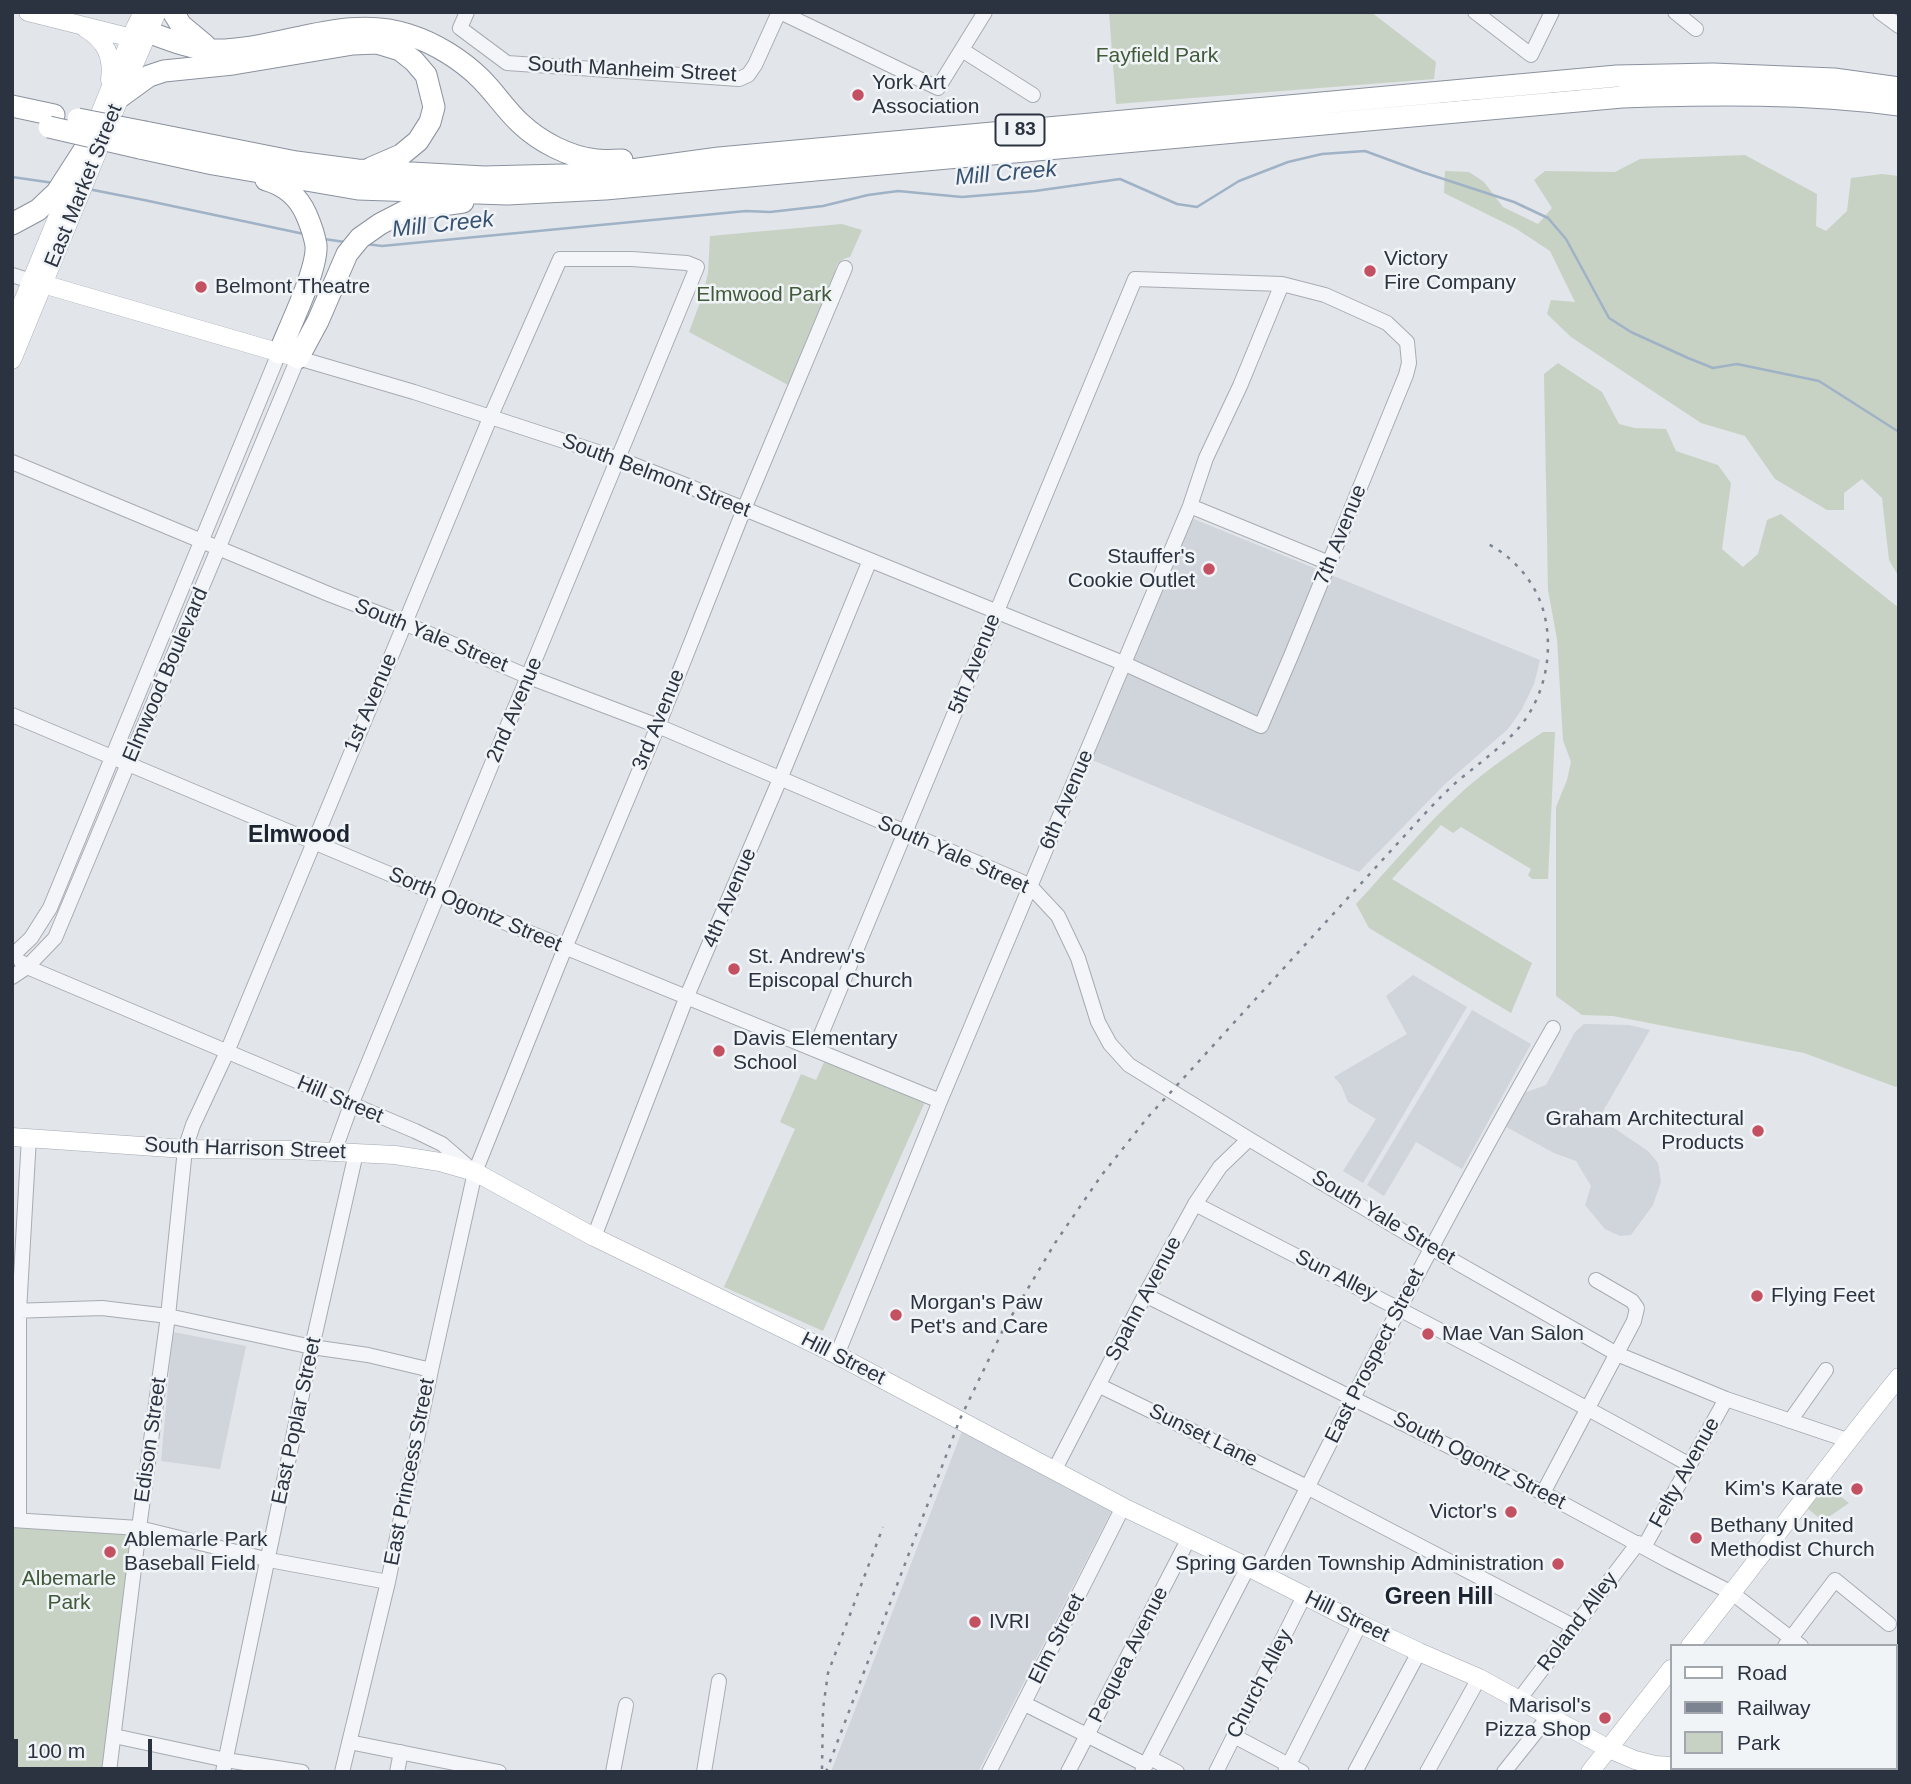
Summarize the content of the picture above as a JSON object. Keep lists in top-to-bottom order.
{
  "streets": {
    "highway": ["I 83"],
    "main road": [
      "East Market Street",
      "South Belmont Street",
      "Hill Street",
      "South Harrison Street"
    ],
    "street": [
      "South Manheim Street",
      "7th Avenue",
      "South Yale Street",
      "5th Avenue",
      "Elmwood Boulevard",
      "1st Avenue",
      "2nd Avenue",
      "3rd Avenue",
      "6th Avenue",
      "4th Avenue",
      "Sorth Ogontz Street",
      "Sun Alley",
      "Spahn Avenue",
      "East Prospect Street",
      "East Poplar Street",
      "Sunset Lane",
      "Edison Street",
      "South Ogontz Street",
      "East Princess Street",
      "Felty Avenue",
      "Roland Alley",
      "Elm Street",
      "Pequea Avenue",
      "Church Alley"
    ]
  },
  "crossings": [
    ["East Market Street", "South Belmont Street"],
    ["South Belmont Street", "7th Avenue"],
    ["South Belmont Street", "5th Avenue"],
    ["South Belmont Street", "Elmwood Boulevard"],
    ["South Belmont Street", "1st Avenue"],
    ["South Belmont Street", "2nd Avenue"],
    ["South Belmont Street", "3rd Avenue"],
    ["South Belmont Street", "6th Avenue"],
    ["South Belmont Street", "4th Avenue"],
    ["7th Avenue", "5th Avenue"],
    ["7th Avenue", "6th Avenue"],
    ["South Yale Street", "5th Avenue"],
    ["South Yale Street", "Elmwood Boulevard"],
    ["South Yale Street", "1st Avenue"],
    ["South Yale Street", "2nd Avenue"],
    ["South Yale Street", "3rd Avenue"],
    ["South Yale Street", "6th Avenue"],
    ["South Yale Street", "4th Avenue"],
    ["South Yale Street", "Spahn Avenue"],
    ["South Yale Street", "East Prospect Street"],
    ["South Yale Street", "Felty Avenue"],
    ["5th Avenue", "6th Avenue"],
    ["5th Avenue", "Sorth Ogontz Street"],
    ["Elmwood Boulevard", "Sorth Ogontz Street"],
    ["Elmwood Boulevard", "Hill Street"],
    ["1st Avenue", "2nd Avenue"],
    ["1st Avenue", "Sorth Ogontz Street"],
    ["1st Avenue", "Hill Street"],
    ["1st Avenue", "South Harrison Street"],
    ["1st Avenue", "Edison Street"],
    ["2nd Avenue", "Sorth Ogontz Street"],
    ["2nd Avenue", "Hill Street"],
    ["2nd Avenue", "South Harrison Street"],
    ["3rd Avenue", "Sorth Ogontz Street"],
    ["3rd Avenue", "Hill Street"],
    ["3rd Avenue", "South Harrison Street"],
    ["3rd Avenue", "East Princess Street"],
    ["6th Avenue", "Sorth Ogontz Street"],
    ["6th Avenue", "Hill Street"],
    ["4th Avenue", "Sorth Ogontz Street"],
    ["4th Avenue", "Hill Street"],
    ["Hill Street", "South Harrison Street"],
    ["Hill Street", "Spahn Avenue"],
    ["Hill Street", "East Prospect Street"],
    ["Hill Street", "East Princess Street"],
    ["Hill Street", "Roland Alley"],
    ["Hill Street", "Elm Street"],
    ["Hill Street", "Pequea Avenue"],
    ["Hill Street", "Church Alley"],
    ["South Harrison Street", "East Poplar Street"],
    ["South Harrison Street", "Edison Street"],
    ["South Harrison Street", "East Princess Street"],
    ["Sun Alley", "Spahn Avenue"],
    ["Sun Alley", "East Prospect Street"],
    ["Sun Alley", "Felty Avenue"],
    ["Spahn Avenue", "Sunset Lane"],
    ["Spahn Avenue", "South Ogontz Street"],
    ["East Prospect Street", "Sunset Lane"],
    ["East Prospect Street", "South Ogontz Street"],
    ["Sunset Lane", "Roland Alley"],
    ["South Ogontz Street", "Felty Avenue"],
    ["South Ogontz Street", "Roland Alley"],
    ["Felty Avenue", "Roland Alley"]
  ],
  "districts": ["Elmwood", "Green Hill"],
  "water": ["Mill Creek"],
  "parks": ["Fayfield Park", "Elmwood Park", "Albemarle Park"],
  "places": [
    "York Art Association",
    "Victory Fire Company",
    "Belmont Theatre",
    "Stauffer's Cookie Outlet",
    "St. Andrew's Episcopal Church",
    "Davis Elementary School",
    "Graham Architectural Products",
    "Flying Feet",
    "Morgan's Paw Pet's and Care",
    "Mae Van Salon",
    "Kim's Karate",
    "Victor's",
    "Bethany United Methodist Church",
    "Ablemarle Park Baseball Field",
    "Spring Garden Township Administration",
    "IVRI",
    "Marisol's Pizza Shop"
  ],
  "legend": ["Road", "Railway", "Park"],
  "scale_bar": "100 m"
}
